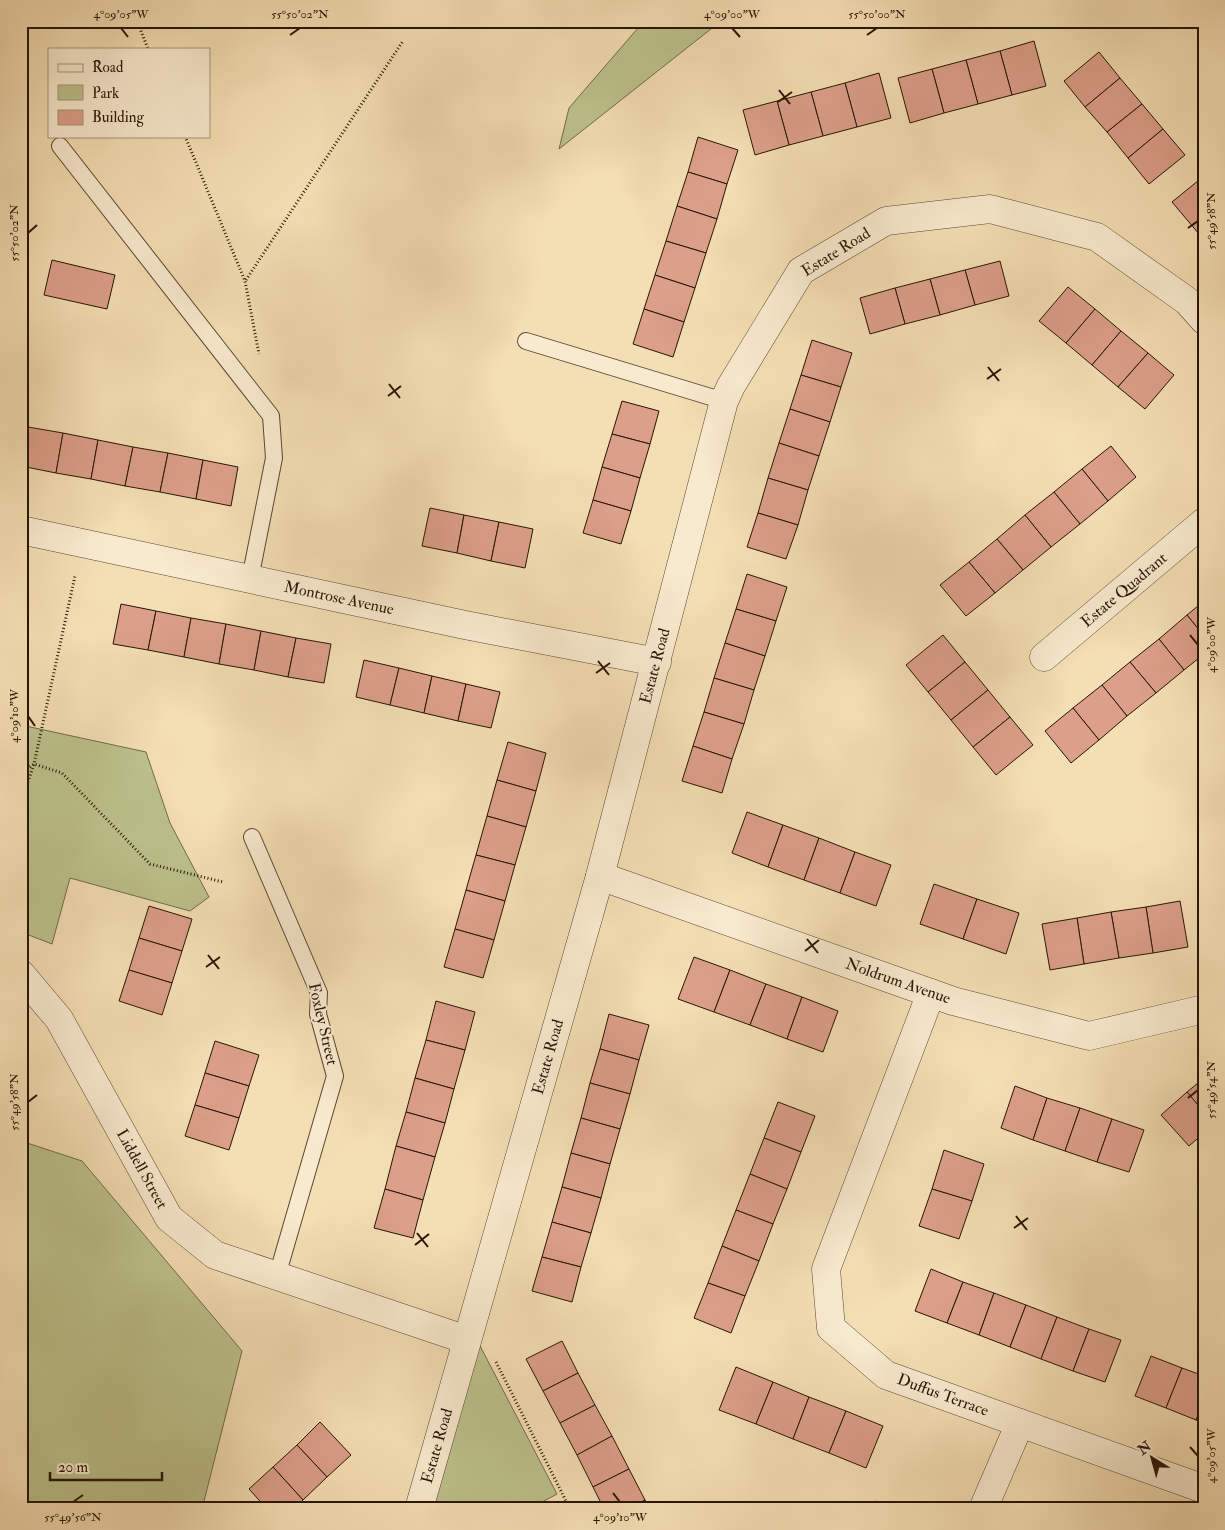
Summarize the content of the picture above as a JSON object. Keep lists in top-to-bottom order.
{
  "streets": {
    "street": [
      "Estate Road",
      "Estate Quadrant",
      "Montrose Avenue",
      "Noldrum Avenue",
      "Liddell Street",
      "Duffus Terrace"
    ],
    "lane": ["Foxley Street"]
  },
  "crossings": [
    ["Estate Road", "Montrose Avenue"],
    ["Estate Road", "Noldrum Avenue"],
    ["Estate Road", "Liddell Street"],
    ["Noldrum Avenue", "Duffus Terrace"],
    ["Foxley Street", "Liddell Street"]
  ],
  "legend": ["Road", "Park", "Building"],
  "scale_bar": "20 m",
  "north": "top left",
  "coordinates": [
    "4°09'05\"W",
    "55°50'02\"N",
    "4°09'00\"W",
    "55°50'00\"N",
    "55°49'58\"N",
    "4°09'10\"W",
    "55°49'54\"N",
    "55°49'56\"N"
  ]
}
